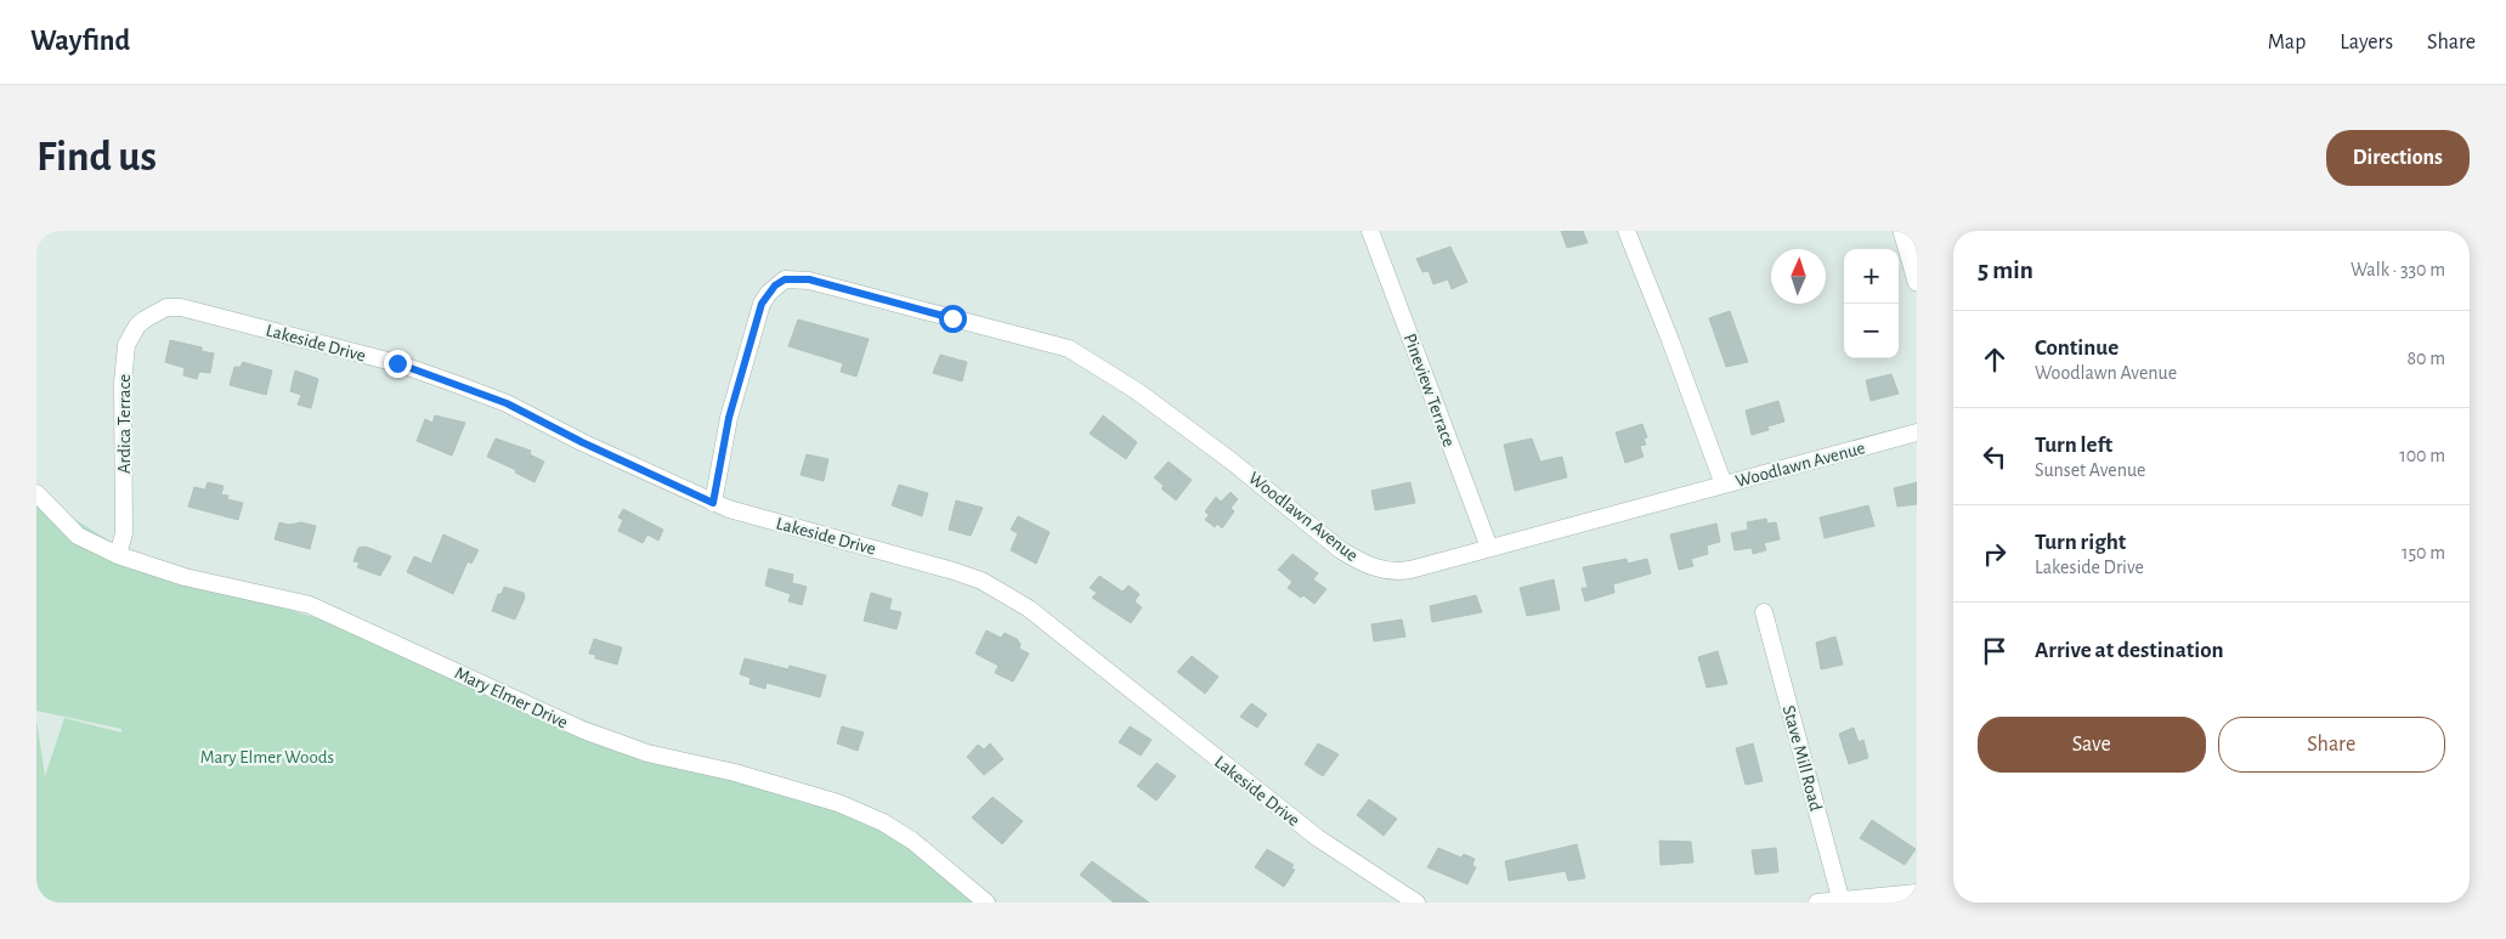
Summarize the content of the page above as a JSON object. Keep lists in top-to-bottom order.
{
  "streets": {
    "street": [
      "Lakeside Drive",
      "Pineview Terrace",
      "Ardica Terrace",
      "Woodlawn Avenue",
      "Mary Elmer Drive",
      "Stave Mill Road"
    ]
  },
  "crossings": [
    ["Lakeside Drive", "Ardica Terrace"],
    ["Lakeside Drive", "Woodlawn Avenue"],
    ["Pineview Terrace", "Woodlawn Avenue"],
    ["Ardica Terrace", "Mary Elmer Drive"]
  ],
  "parks": ["Mary Elmer Woods"],
  "north": "top",
  "page": {
    "header": "Wayfind",
    "nav": ["Map", "Layers", "Share"],
    "buttons": [
      "Directions",
      ["Save", "Share"]
    ],
    "title": "Find us",
    "heading": ["5 min", "Walk · 330 m"],
    "map_buttons": ["+", "−"],
    "list": [
      ["Continue", "Woodlawn Avenue", "80 m"],
      ["Turn left", "Sunset Avenue", "100 m"],
      ["Turn right", "Lakeside Drive", "150 m"],
      "Arrive at destination"
    ]
  }
}
